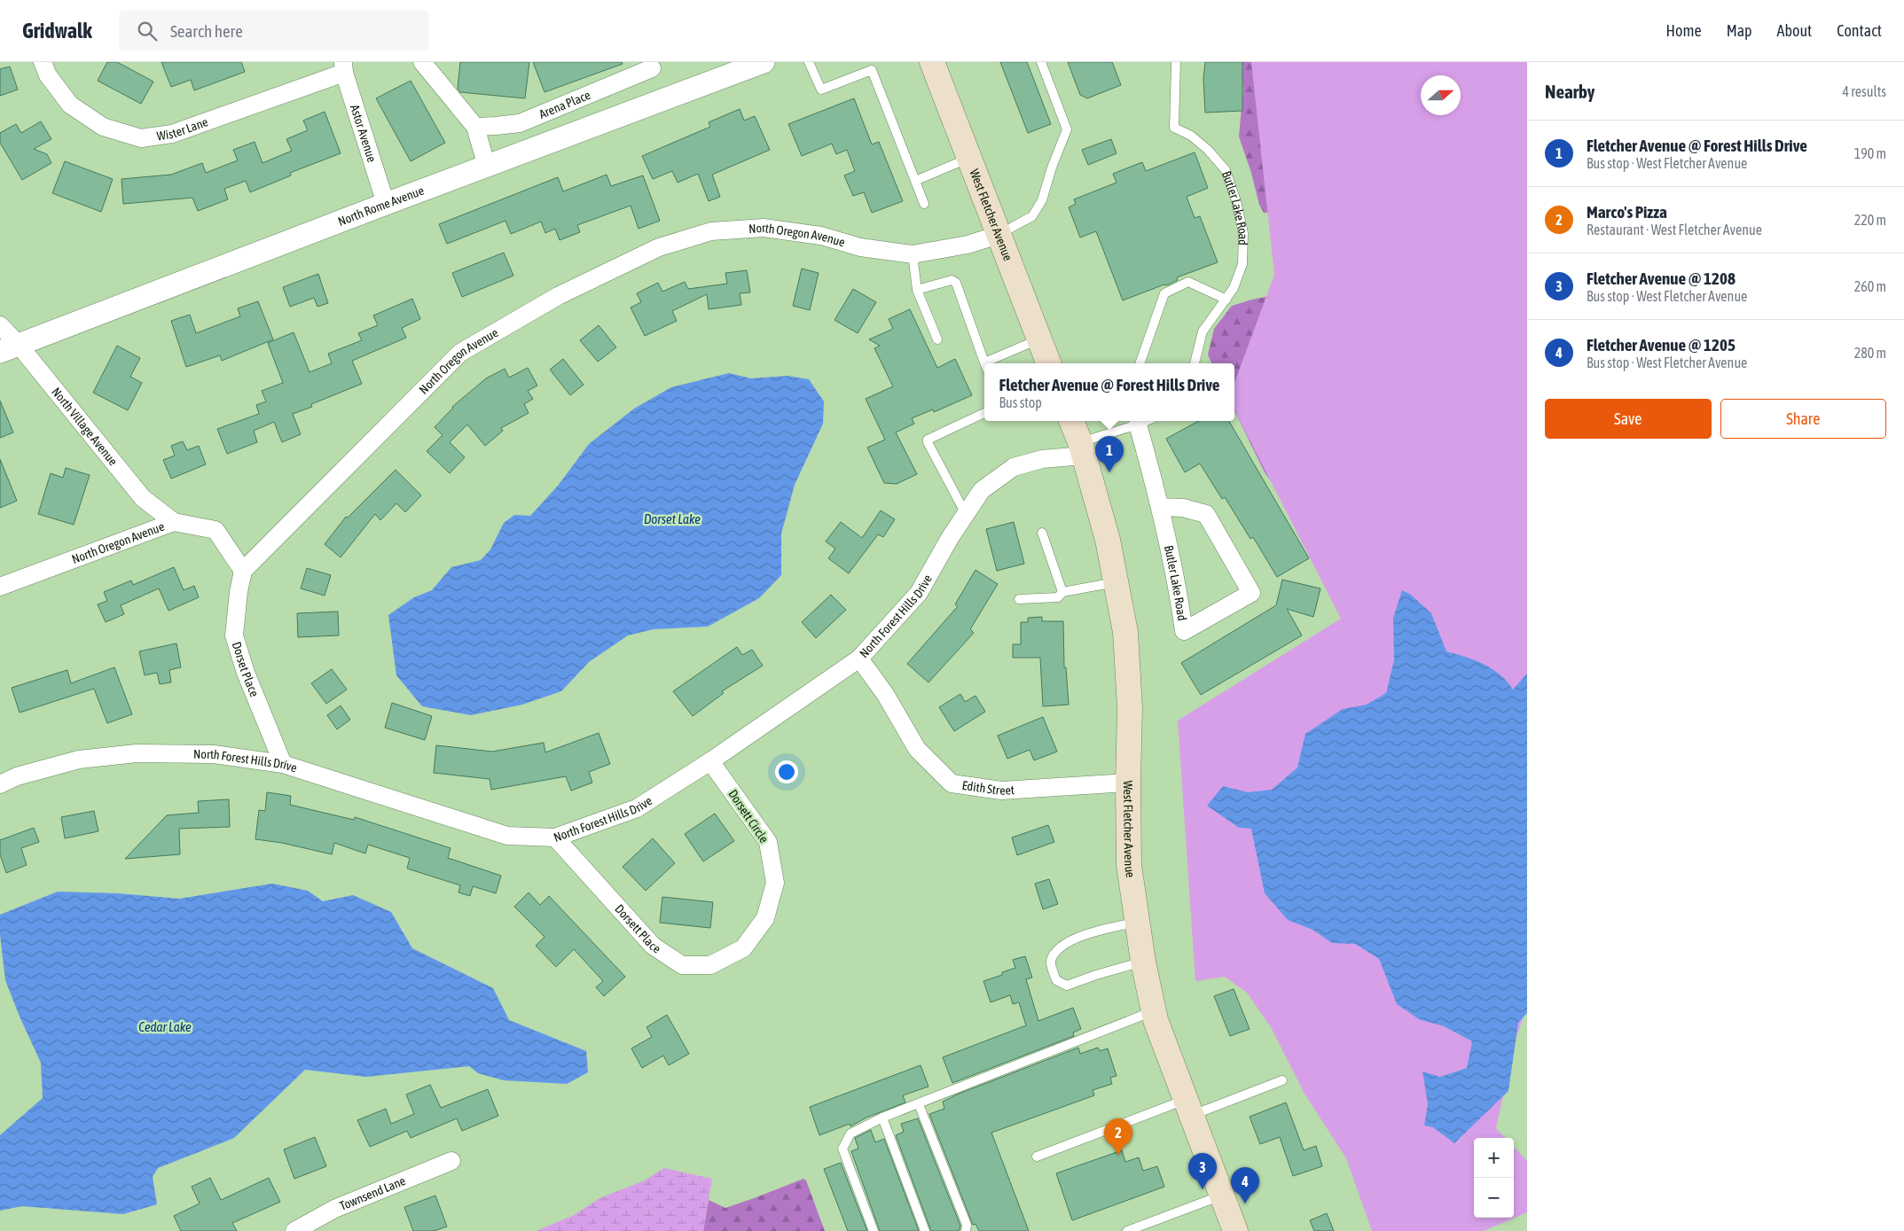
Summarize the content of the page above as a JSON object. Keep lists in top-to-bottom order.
{
  "streets": {
    "main road": ["West Fletcher Avenue"],
    "street": [
      "Arena Place",
      "Wister Lane",
      "Astor Avenue",
      "North Rome Avenue",
      "Butler Lake Road",
      "North Oregon Avenue",
      "North Village Avenue",
      "North Forest Hills Drive",
      "Dorset Place",
      "Edith Street",
      "Dorsett Circle",
      "Dorsett Place",
      "Townsend Lane"
    ]
  },
  "crossings": [
    ["Wister Lane", "Astor Avenue"],
    ["Astor Avenue", "North Rome Avenue"],
    ["North Rome Avenue", "North Village Avenue"],
    ["Butler Lake Road", "West Fletcher Avenue"],
    ["Butler Lake Road", "North Forest Hills Drive"],
    ["West Fletcher Avenue", "North Oregon Avenue"],
    ["West Fletcher Avenue", "North Forest Hills Drive"],
    ["West Fletcher Avenue", "Edith Street"],
    ["North Oregon Avenue", "North Village Avenue"],
    ["North Oregon Avenue", "Dorset Place"],
    ["North Forest Hills Drive", "Dorset Place"],
    ["North Forest Hills Drive", "Edith Street"],
    ["North Forest Hills Drive", "Dorsett Circle"],
    ["North Forest Hills Drive", "Dorsett Place"],
    ["Dorsett Circle", "Dorsett Place"]
  ],
  "water": ["Dorset Lake", "Cedar Lake"],
  "north": "right",
  "page": {
    "header": "Gridwalk",
    "search": "Search here",
    "nav": [
      "Home",
      "Map",
      "About",
      "Contact"
    ],
    "heading": ["Nearby", "4 results"],
    "list": [
      {
        "mark": "1",
        "name": "Fletcher Avenue @ Forest Hills Drive",
        "note": "Bus stop · West Fletcher Avenue",
        "value": "190 m"
      },
      {
        "mark": "2",
        "name": "Marco's Pizza",
        "note": "Restaurant · West Fletcher Avenue",
        "value": "220 m"
      },
      {
        "mark": "3",
        "name": "Fletcher Avenue @ 1208",
        "note": "Bus stop · West Fletcher Avenue",
        "value": "260 m"
      },
      {
        "mark": "4",
        "name": "Fletcher Avenue @ 1205",
        "note": "Bus stop · West Fletcher Avenue",
        "value": "280 m"
      }
    ],
    "popup": ["Fletcher Avenue @ Forest Hills Drive", "Bus stop"],
    "buttons": ["Save", "Share"],
    "pins": [
      "1",
      "2",
      "3",
      "4"
    ],
    "map_buttons": ["+", "−"]
  }
}
